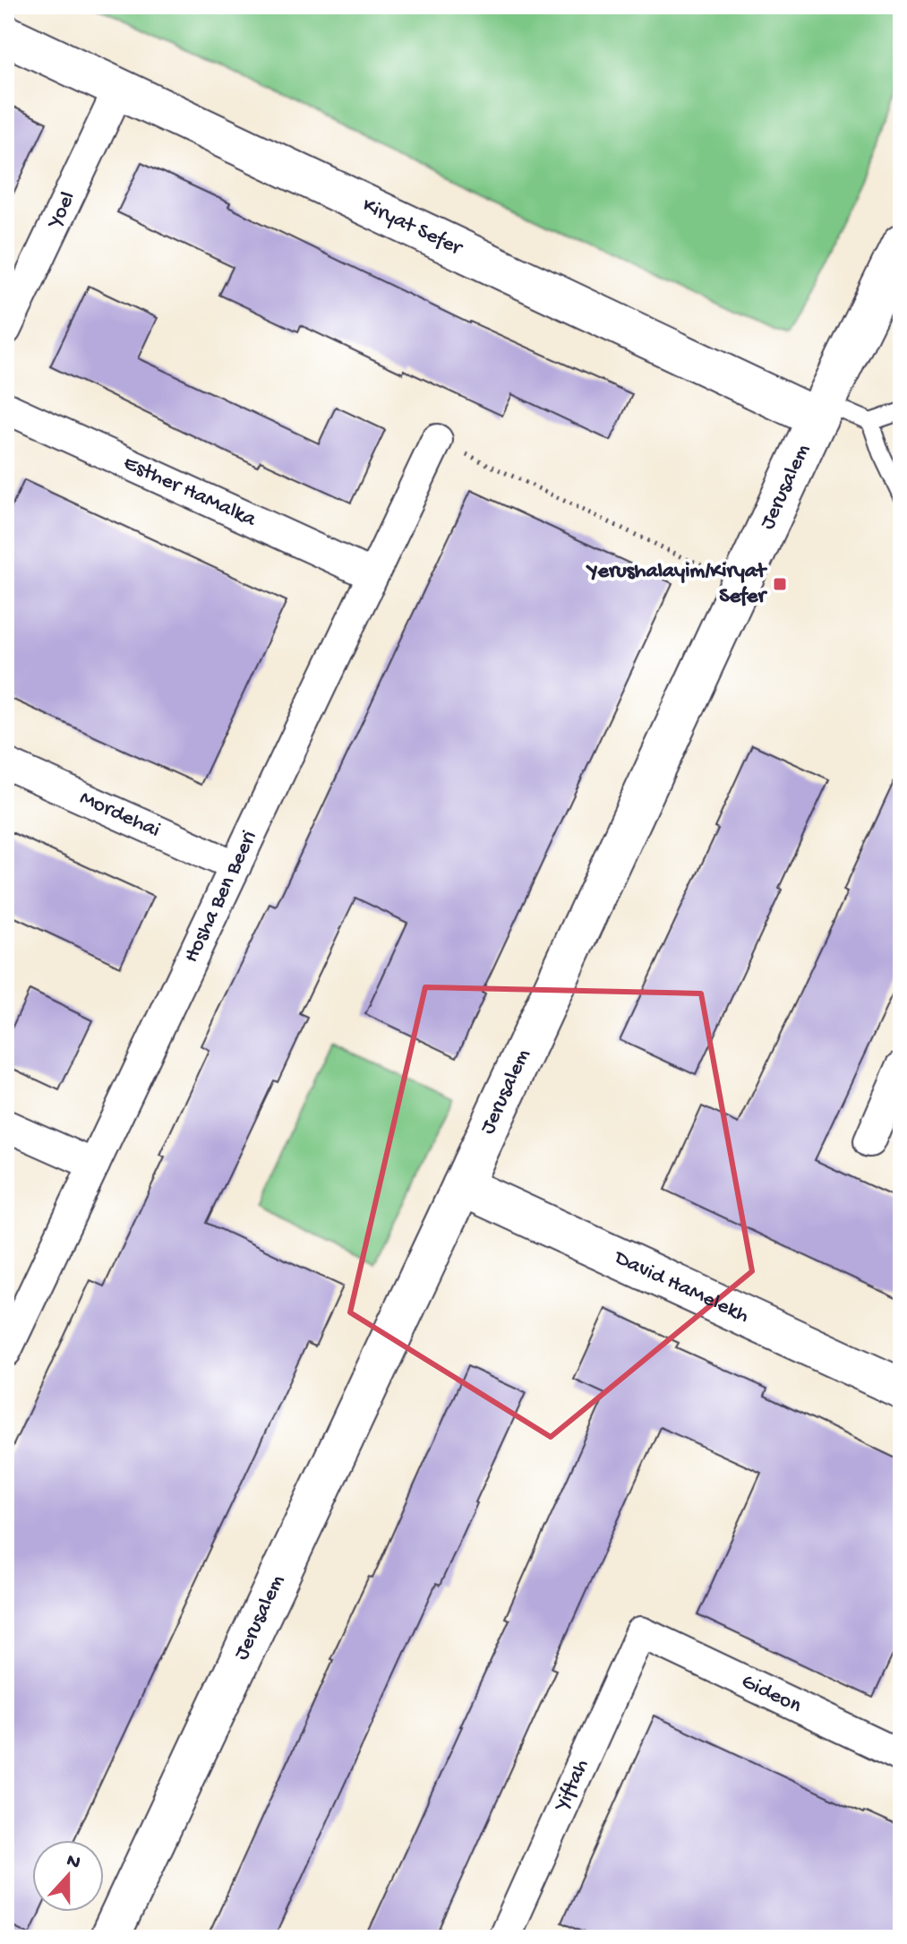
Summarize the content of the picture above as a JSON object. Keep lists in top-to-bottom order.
{
  "streets": {
    "street": [
      "Yoel",
      "Kiryat Sefer",
      "Jerusalem",
      "Esther HaMalka",
      "Mordehai",
      "Hosha Ben Beeri",
      "David HaMelekh",
      "Gideon",
      "Yiftah"
    ]
  },
  "crossings": [
    ["Yoel", "Kiryat Sefer"],
    ["Kiryat Sefer", "Jerusalem"],
    ["Jerusalem", "David HaMelekh"],
    ["Esther HaMalka", "Hosha Ben Beeri"],
    ["Mordehai", "Hosha Ben Beeri"],
    ["Gideon", "Yiftah"]
  ],
  "places": {
    "transit": ["Yerushalayim/Kiryat Sefer"]
  },
  "north": "top"
}
